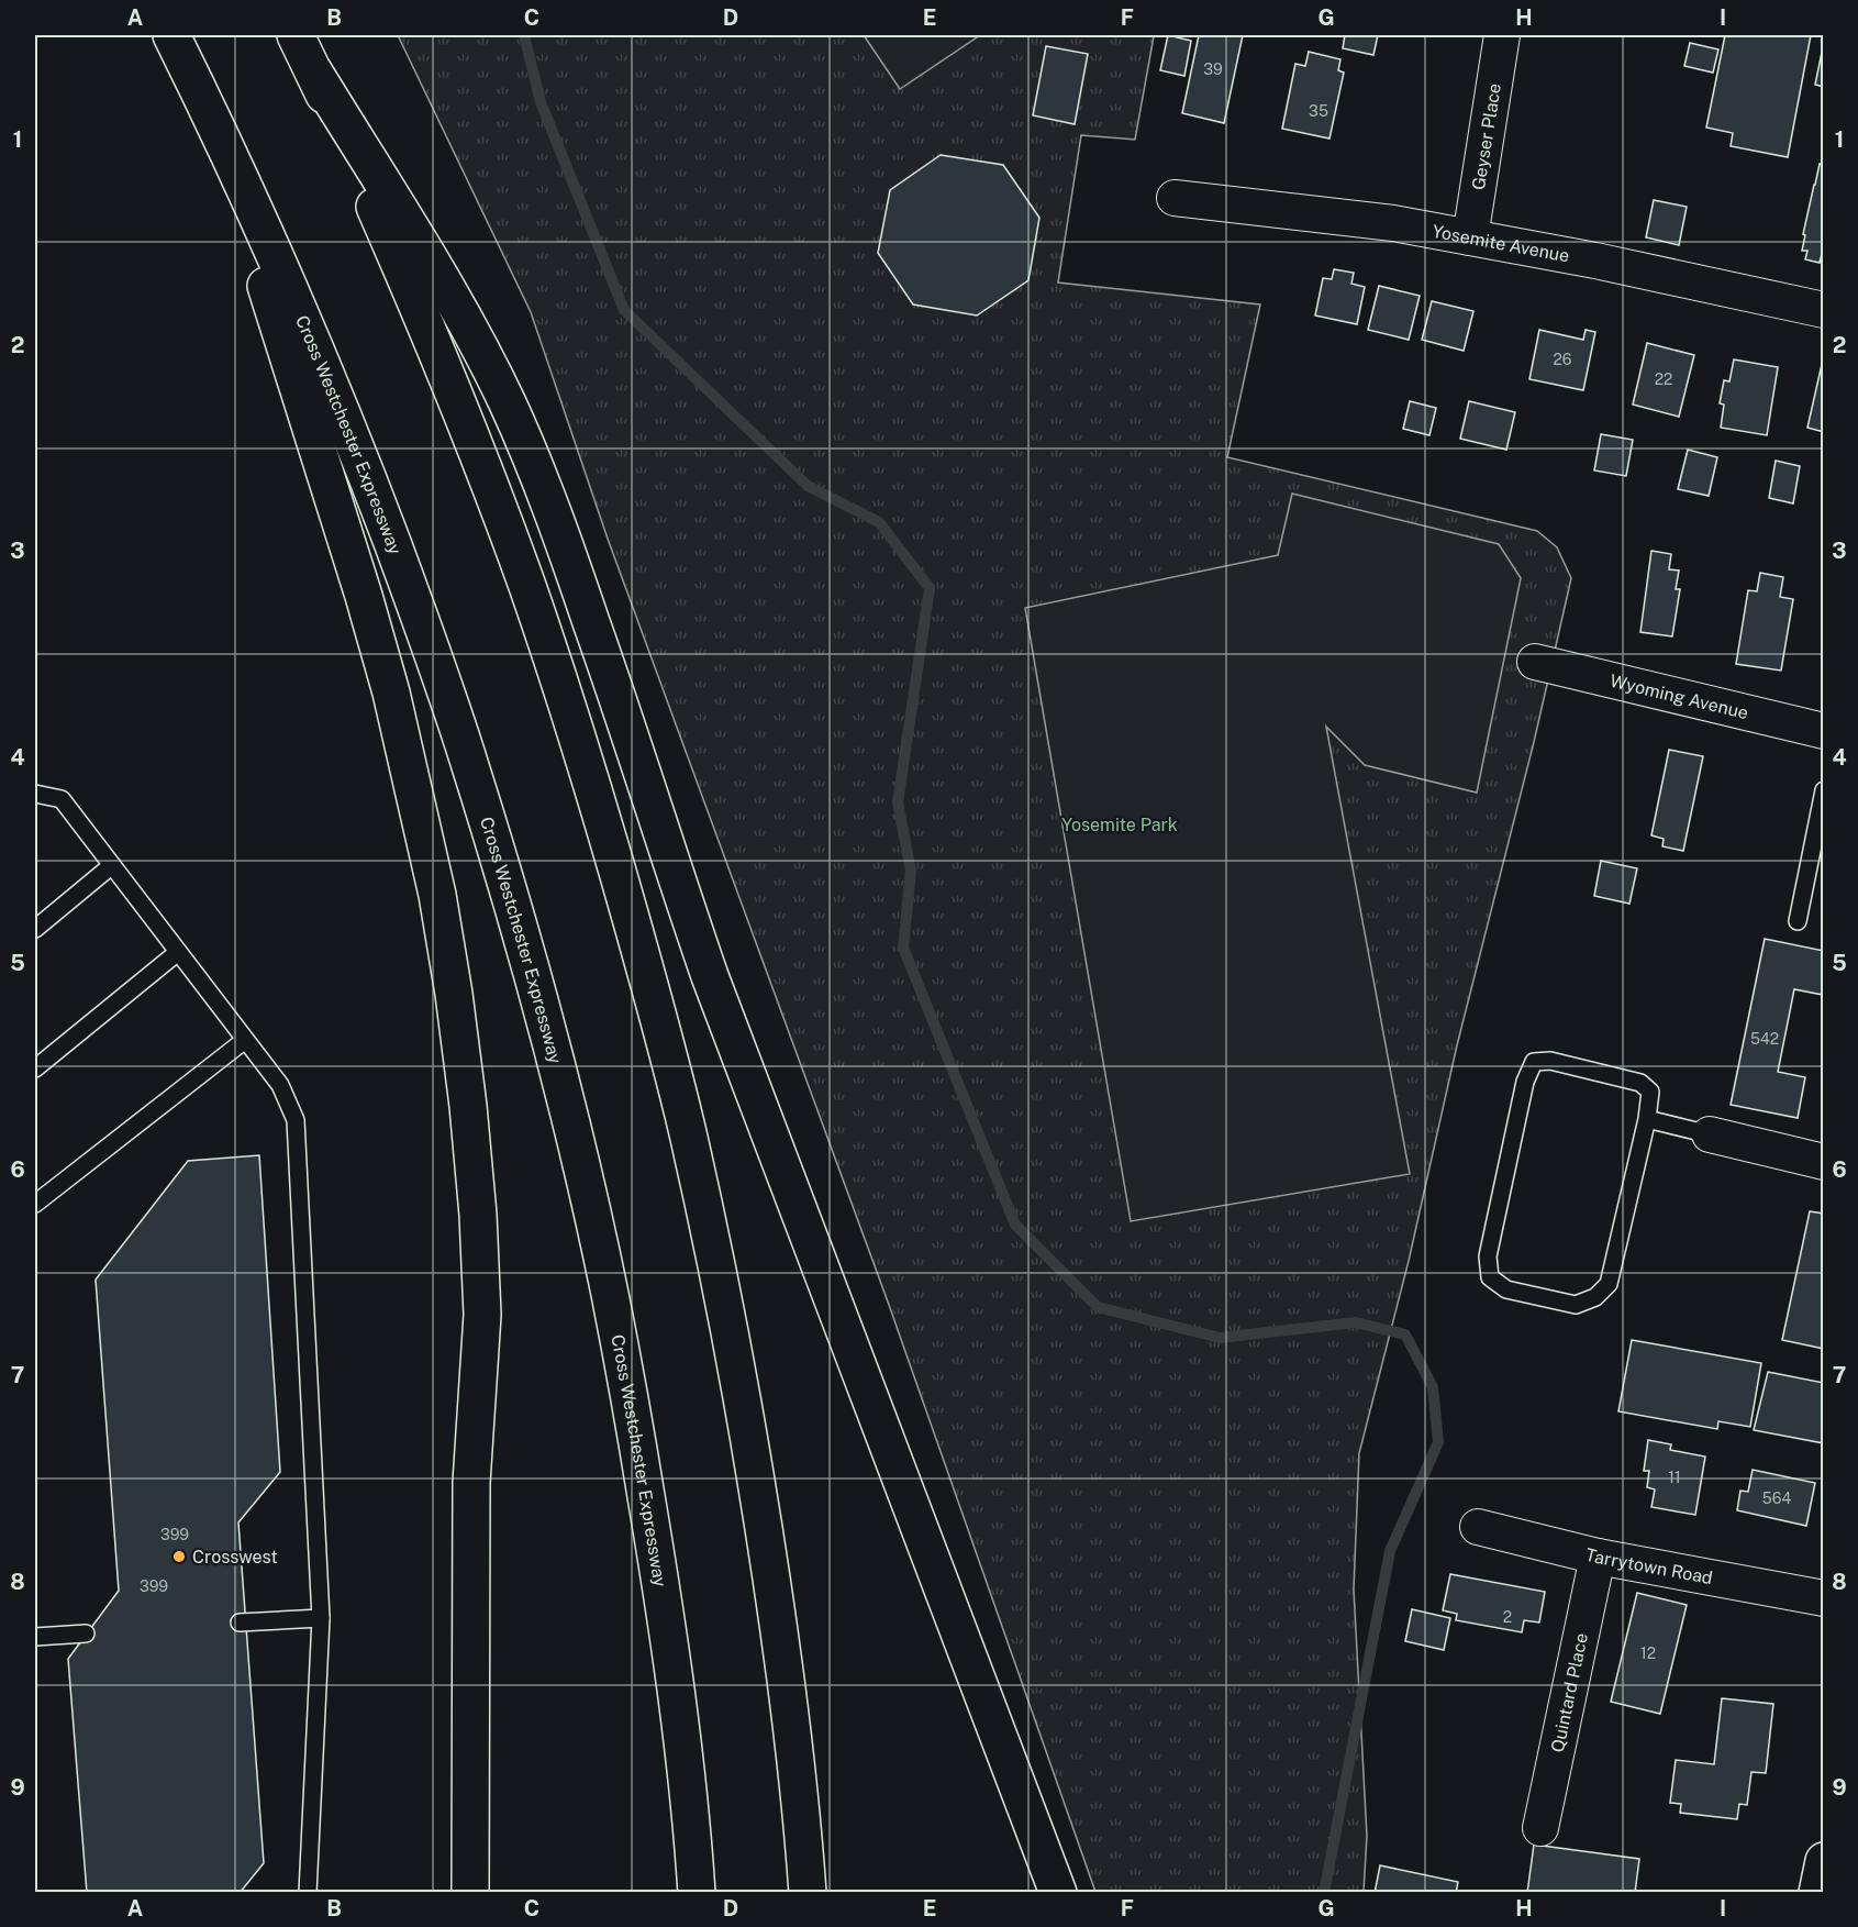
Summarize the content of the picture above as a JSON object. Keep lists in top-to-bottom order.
{
  "streets": {
    "main road": ["Cross Westchester Expressway"],
    "street": [
      "Geyser Place",
      "Yosemite Avenue",
      "Wyoming Avenue",
      "Tarrytown Road",
      "Quintard Place"
    ]
  },
  "crossings": [
    ["Geyser Place", "Yosemite Avenue"],
    ["Tarrytown Road", "Quintard Place"]
  ],
  "parks": ["Yosemite Park"],
  "places": ["Crosswest"],
  "house_numbers": [
    "39",
    "35",
    "26",
    "22",
    "542",
    "11",
    "564",
    "399",
    "399",
    "2",
    "12"
  ],
  "grid": {
    "columns": [
      "A",
      "B",
      "C",
      "D",
      "E",
      "F",
      "G",
      "H",
      "I"
    ],
    "rows": [
      "1",
      "2",
      "3",
      "4",
      "5",
      "6",
      "7",
      "8",
      "9"
    ]
  }
}
